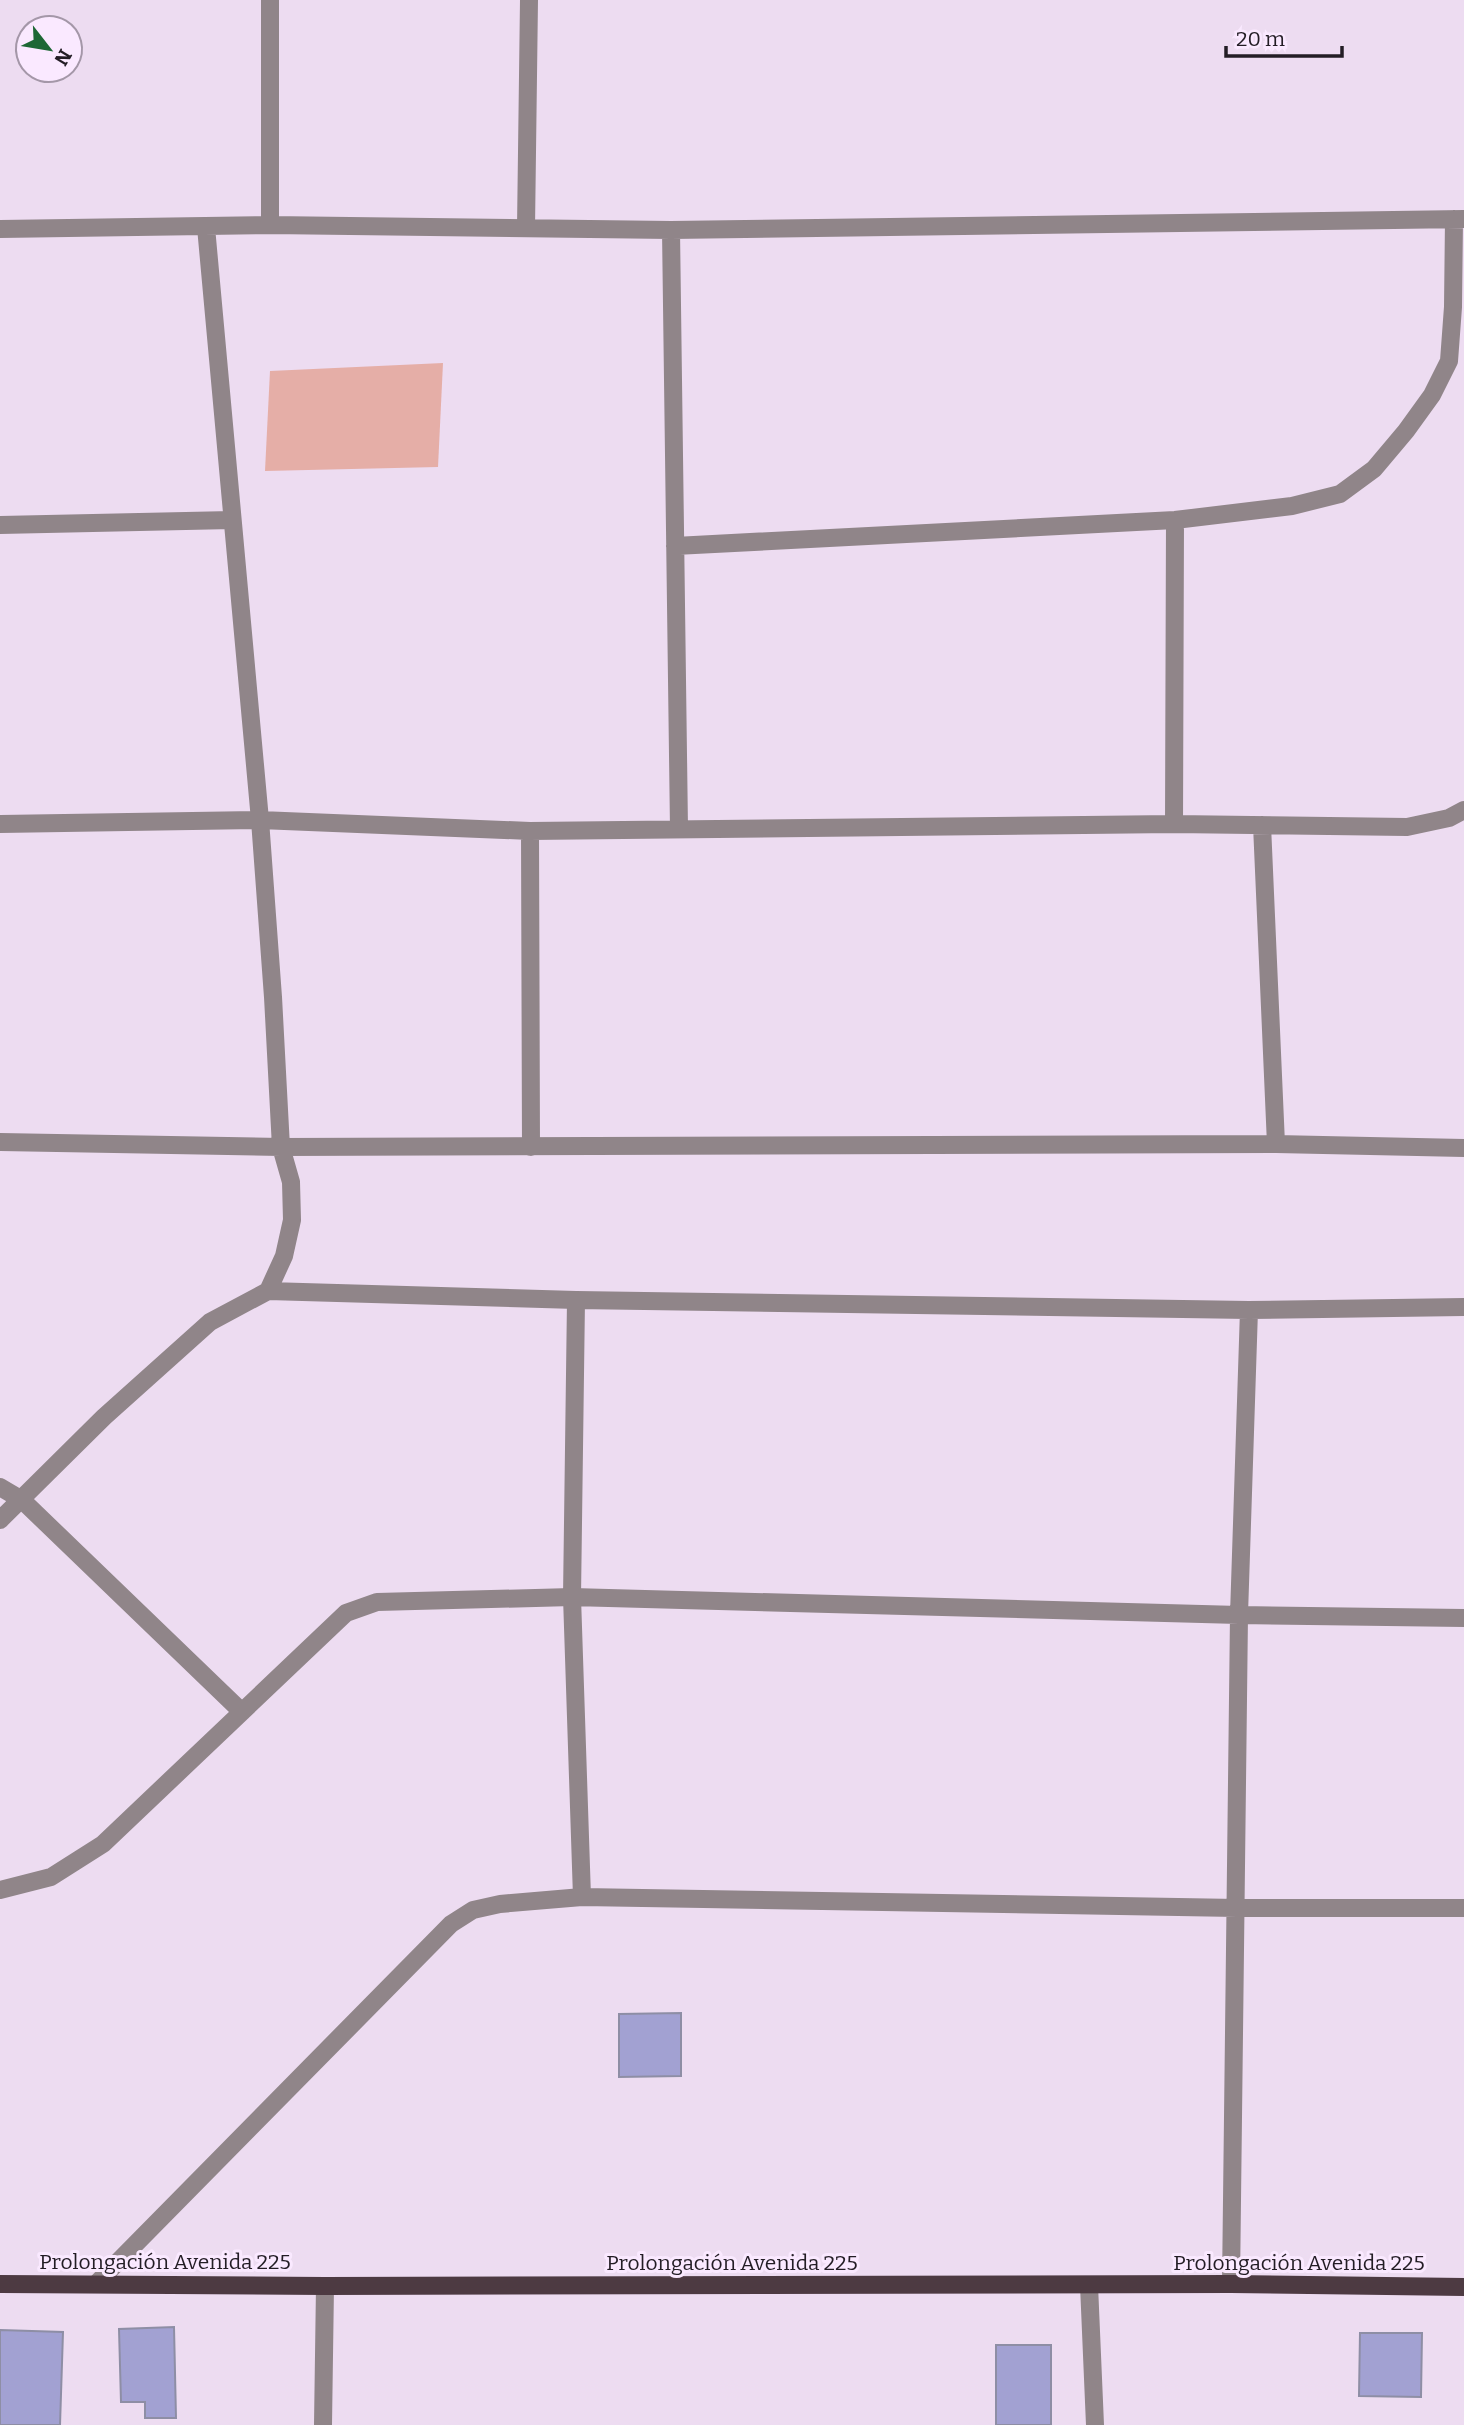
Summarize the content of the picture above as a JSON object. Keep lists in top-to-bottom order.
{
  "streets": {
    "main road": ["Prolongación Avenida 225"]
  },
  "scale_bar": "20 m",
  "north": "bottom right"
}
